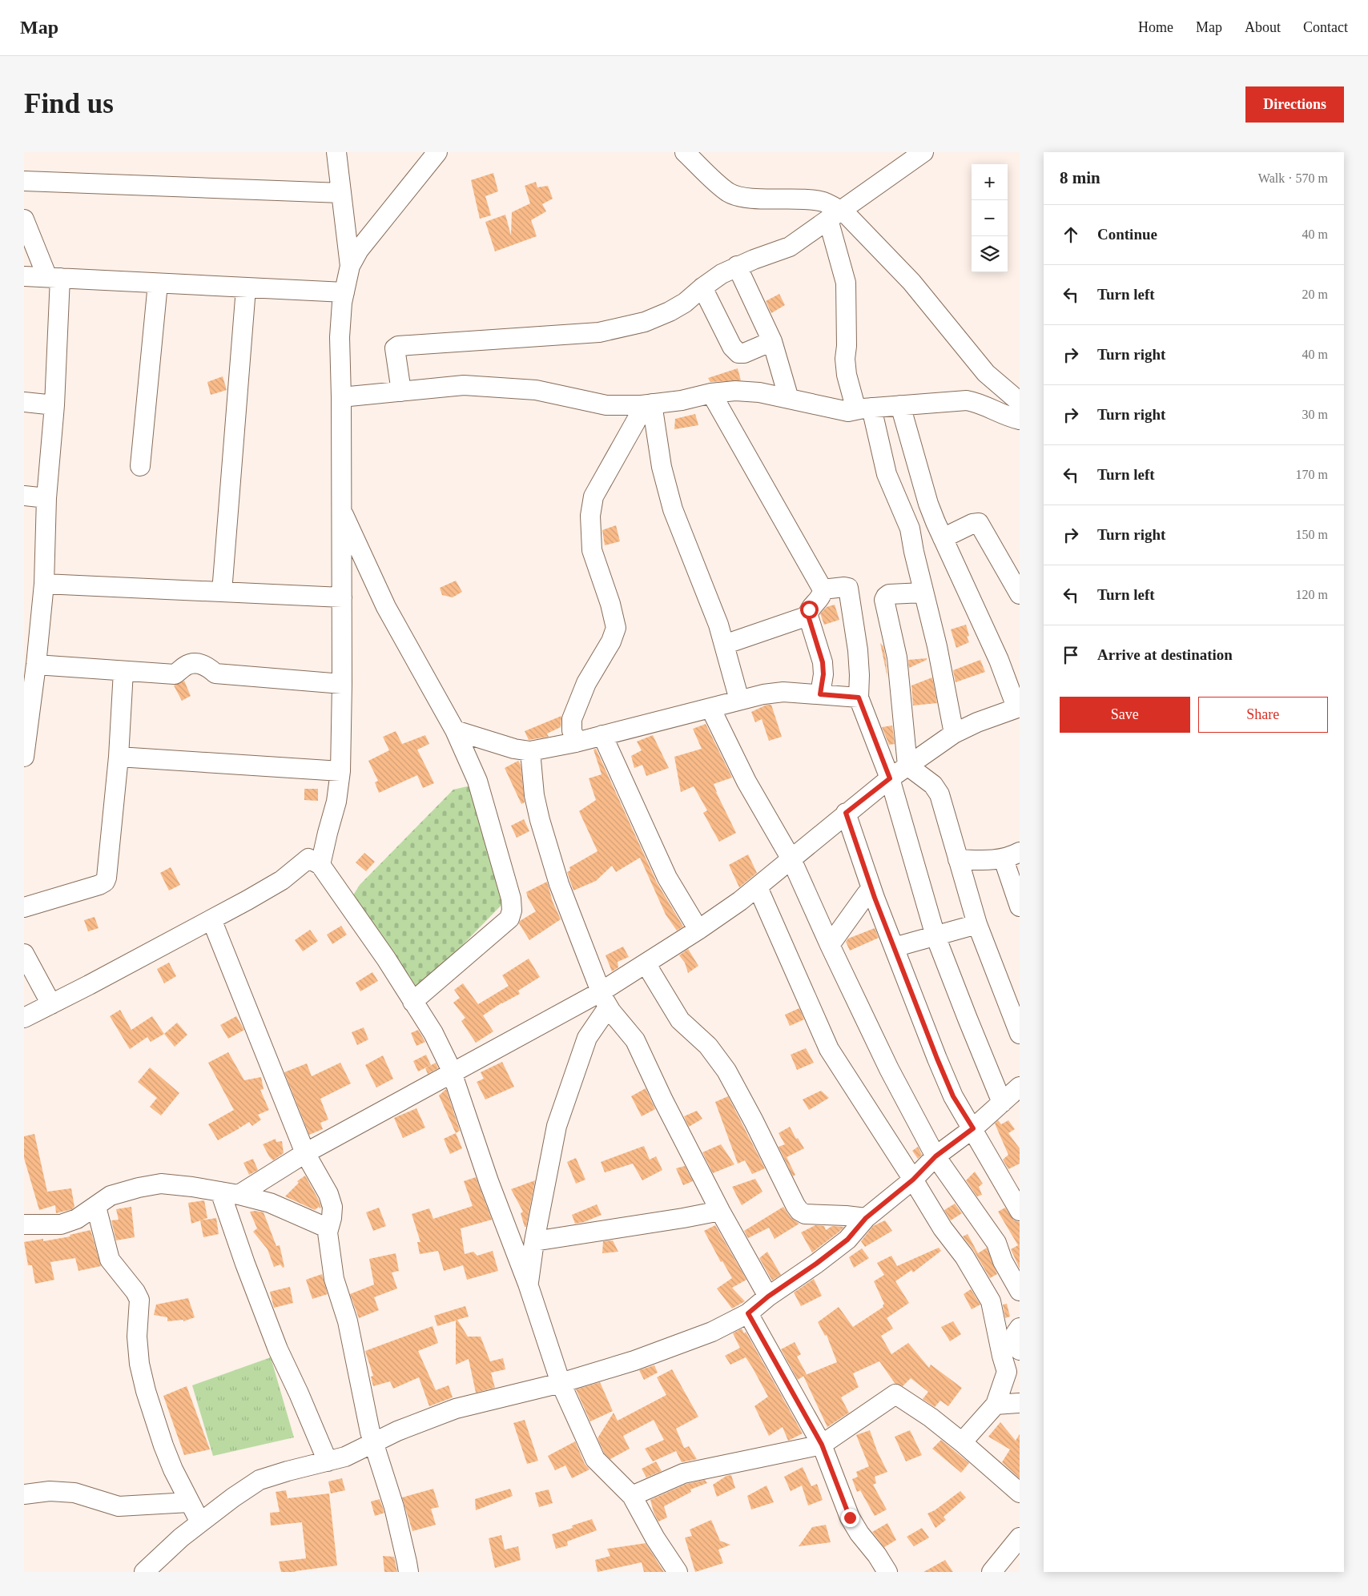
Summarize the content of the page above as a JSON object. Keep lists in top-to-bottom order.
{
  "page": {
    "header": "Map",
    "nav": [
      "Home",
      "Map",
      "About",
      "Contact"
    ],
    "buttons": [
      "Directions",
      ["Save", "Share"]
    ],
    "title": "Find us",
    "heading": ["8 min", "Walk · 570 m"],
    "map_buttons": ["+", "−"],
    "list": [
      ["Continue", "40 m"],
      ["Turn left", "20 m"],
      ["Turn right", "40 m"],
      ["Turn right", "30 m"],
      ["Turn left", "170 m"],
      ["Turn right", "150 m"],
      ["Turn left", "120 m"],
      "Arrive at destination"
    ]
  }
}
